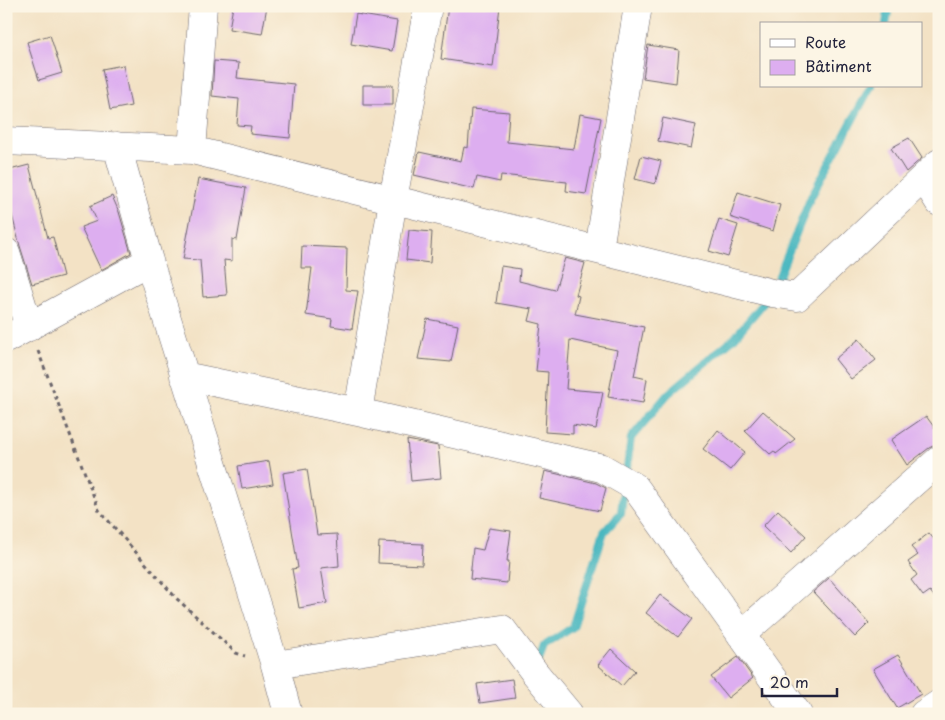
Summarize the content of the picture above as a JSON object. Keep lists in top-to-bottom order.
{
  "legend": ["Route", "Bâtiment"],
  "scale_bar": "20 m"
}
